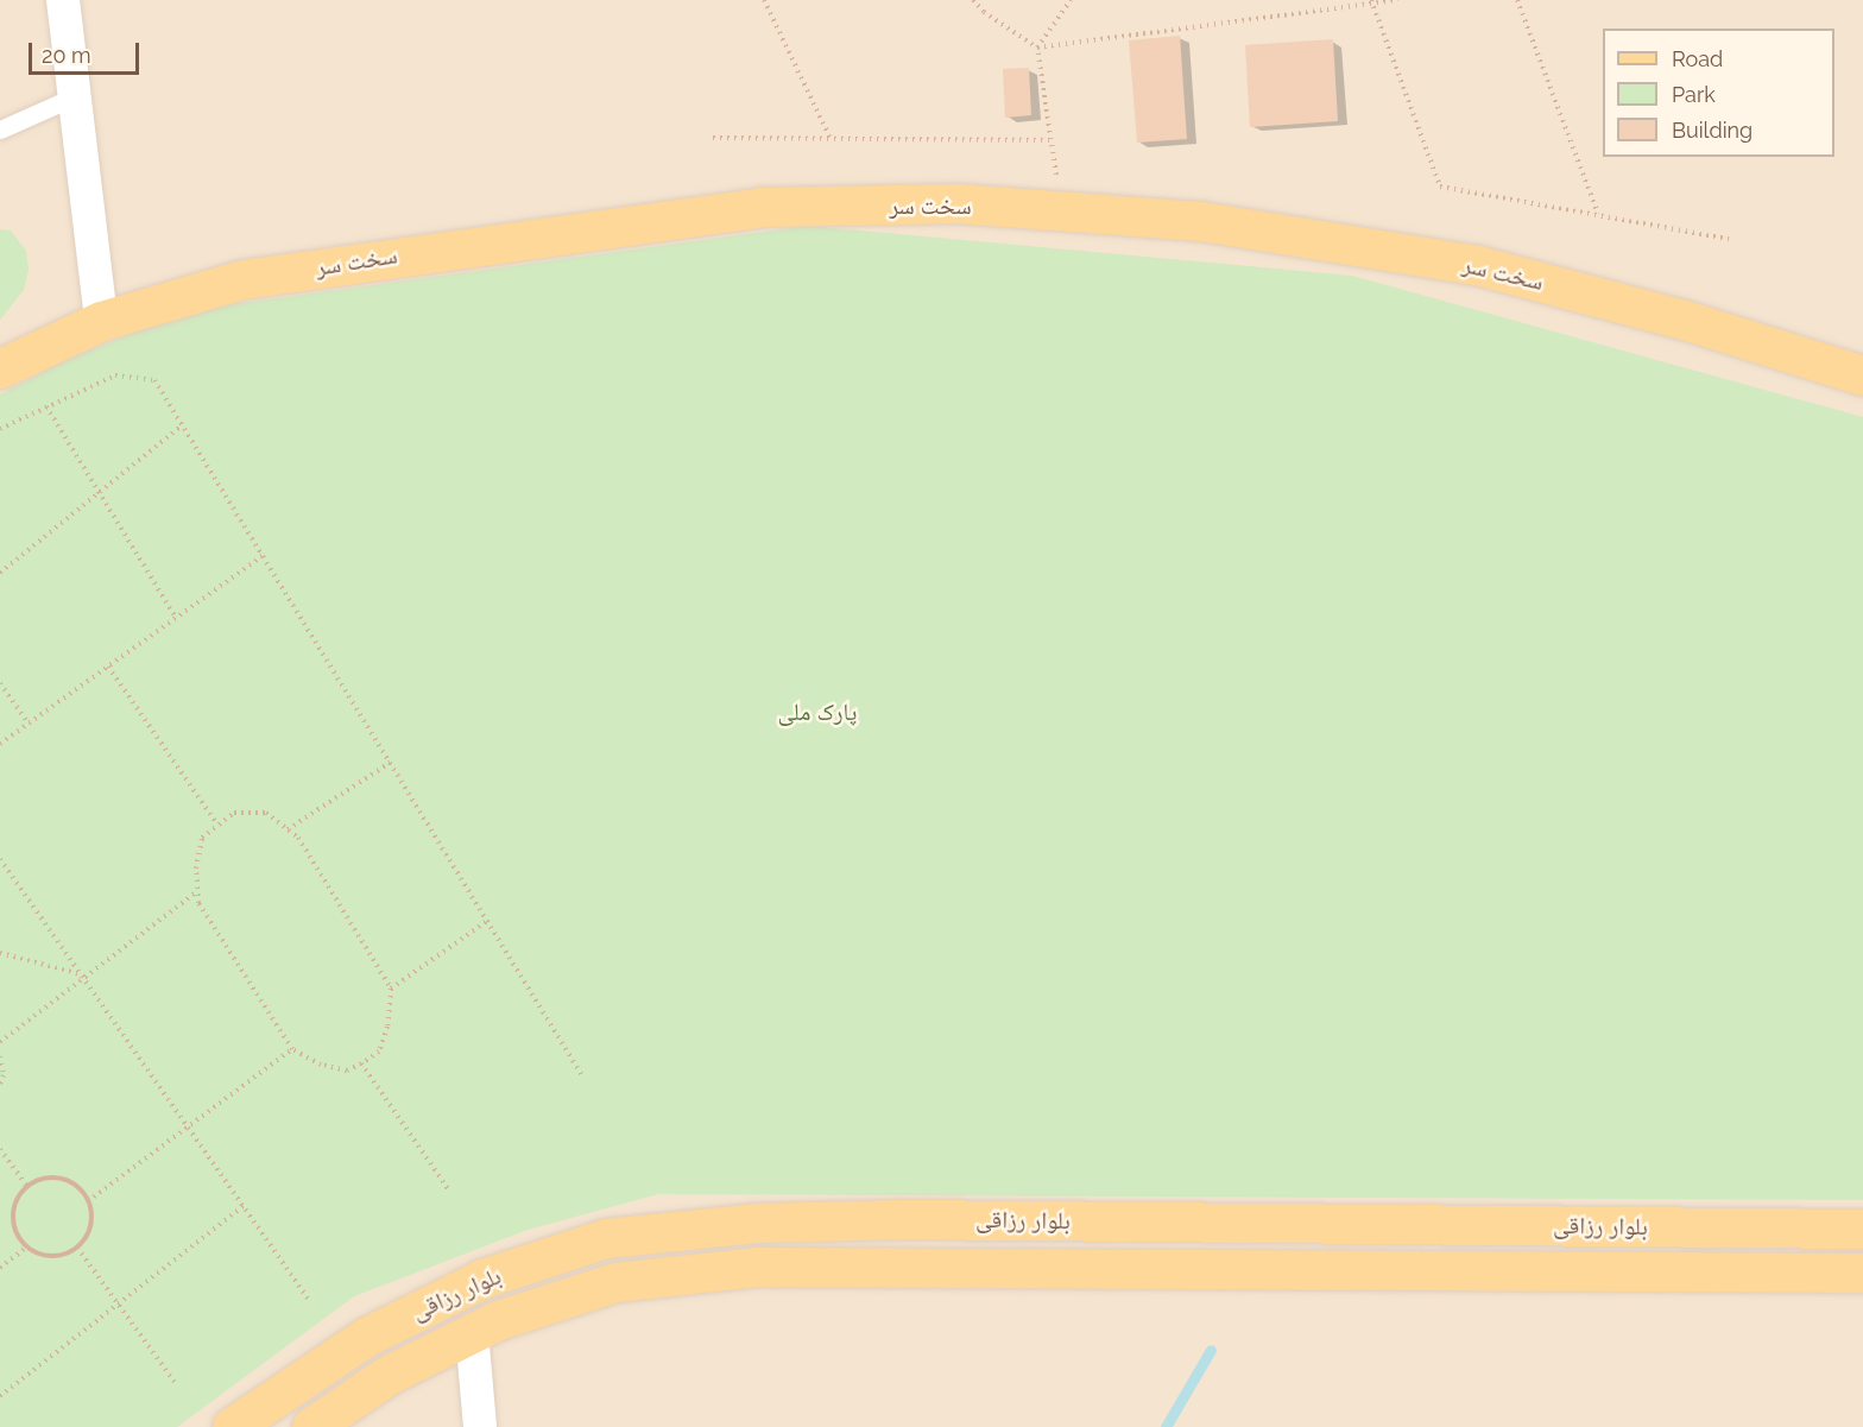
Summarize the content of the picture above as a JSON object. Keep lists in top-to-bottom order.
{
  "streets": {
    "main road": ["سخت سر", "بلوار رزاقی"]
  },
  "parks": ["پارک ملی"],
  "legend": ["Road", "Park", "Building"],
  "scale_bar": "20 m"
}
